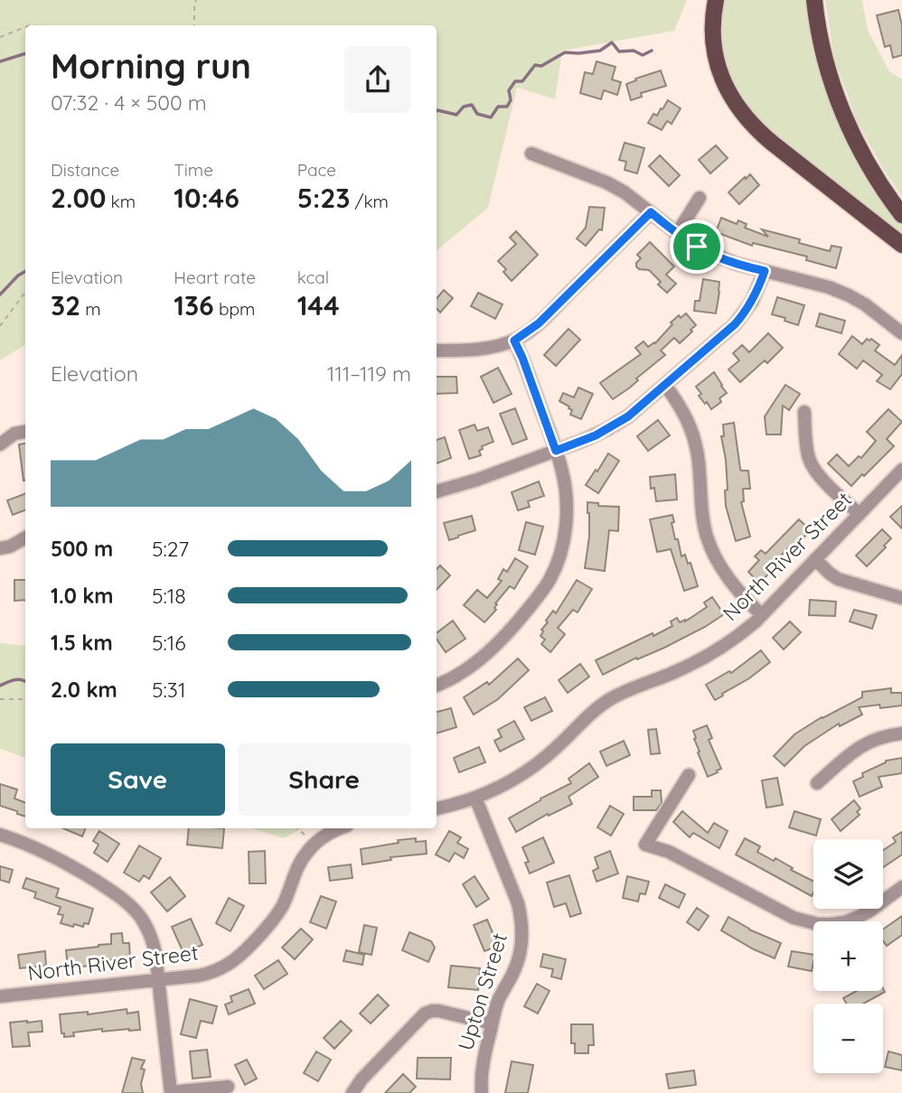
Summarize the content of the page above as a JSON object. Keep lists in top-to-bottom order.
{
  "streets": {
    "street": ["North River Street", "Upton Street"]
  },
  "crossings": [
    ["North River Street", "Upton Street"]
  ],
  "page": {
    "heading": ["Morning run", "07:32 · 4 × 500 m"],
    "stats": [
      ["Distance", "2.00 km"],
      ["Time", "10:46"],
      ["Pace", "5:23 /km"],
      ["Elevation", "32 m"],
      ["Heart rate", "136 bpm"],
      ["kcal", "144"]
    ],
    "chart": ["Elevation", "111–119 m"],
    "list": [
      {
        "name": "500 m",
        "note": "5:27"
      },
      {
        "name": "1.0 km",
        "note": "5:18"
      },
      {
        "name": "1.5 km",
        "note": "5:16"
      },
      {
        "name": "2.0 km",
        "note": "5:31"
      }
    ],
    "buttons": ["Save", "Share"],
    "map_buttons": ["+", "−"]
  }
}
